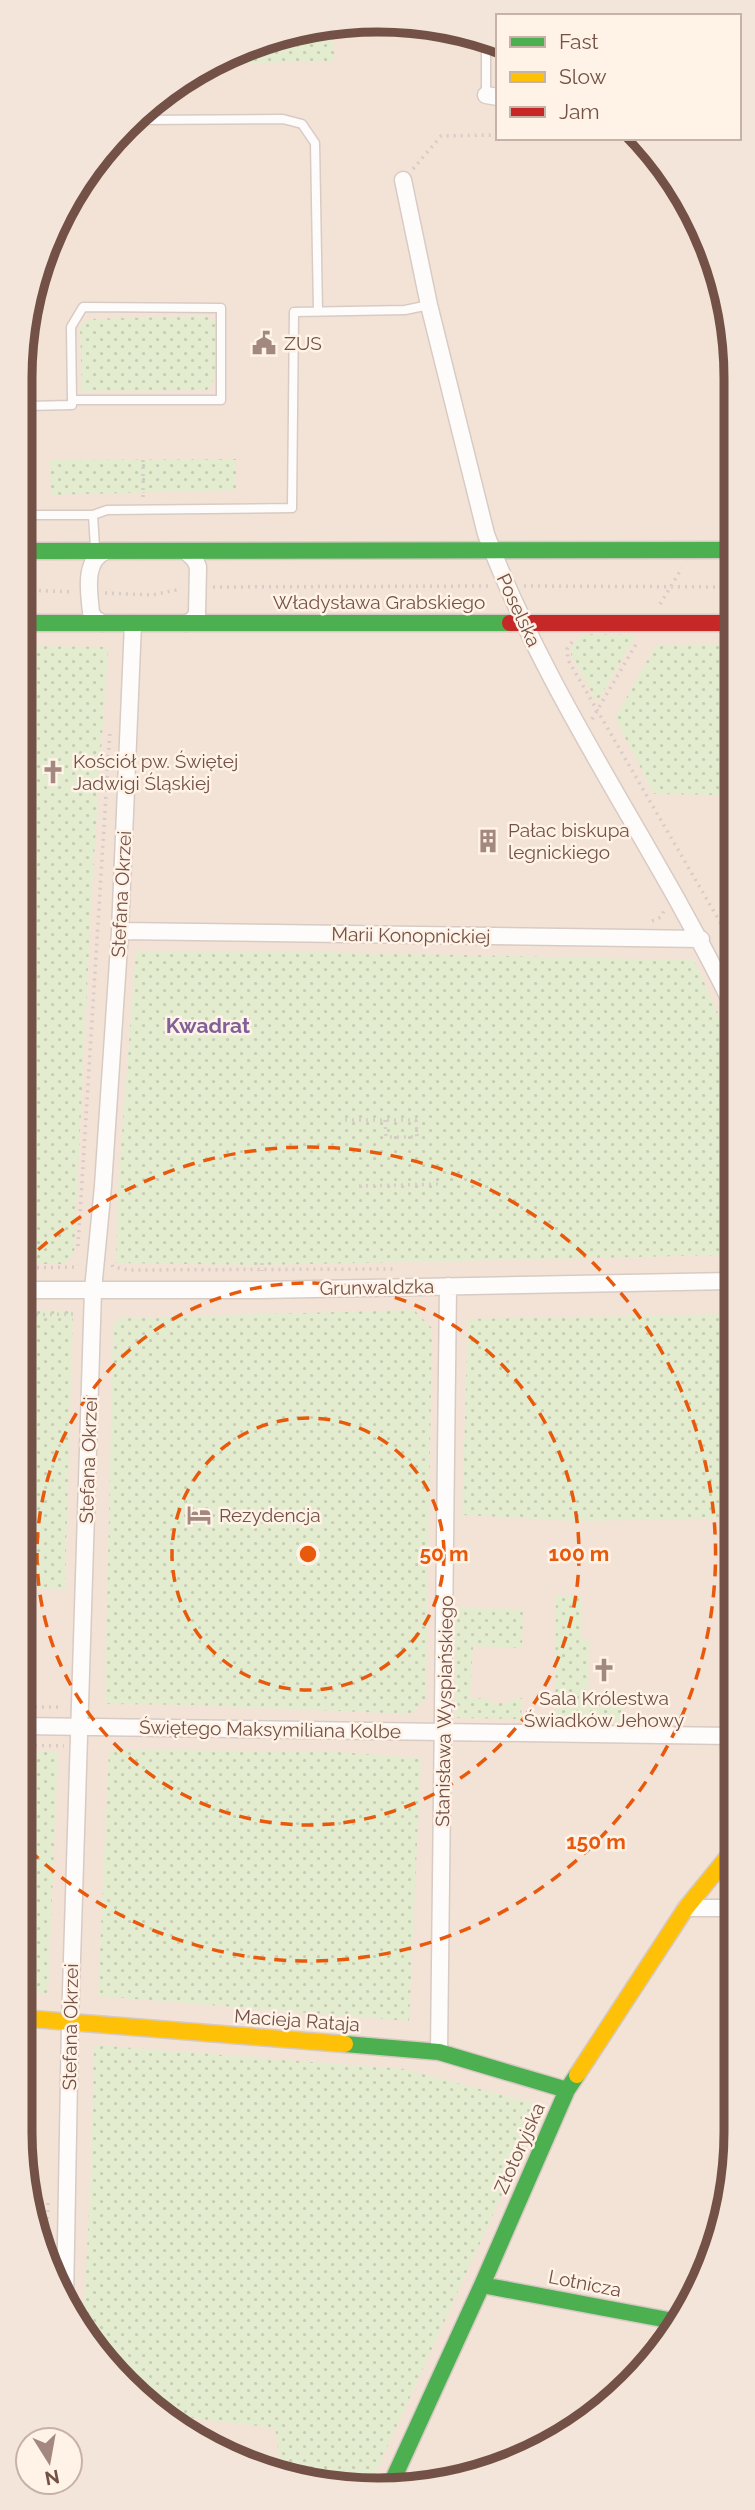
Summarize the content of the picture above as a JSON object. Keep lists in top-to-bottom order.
{
  "streets": {
    "street": [
      "Władysława Grabskiego",
      "Poselska",
      "Stefana Okrzei",
      "Marii Konopnickiej",
      "Grunwaldzka",
      "Stanisława Wyspiańskiego",
      "Świętego Maksymiliana Kolbe",
      "Macieja Rataja",
      "Złotoryjska",
      "Lotnicza"
    ]
  },
  "crossings": [
    ["Władysława Grabskiego", "Poselska"],
    ["Władysława Grabskiego", "Stefana Okrzei"],
    ["Poselska", "Marii Konopnickiej"],
    ["Stefana Okrzei", "Marii Konopnickiej"],
    ["Stefana Okrzei", "Grunwaldzka"],
    ["Stefana Okrzei", "Świętego Maksymiliana Kolbe"],
    ["Stefana Okrzei", "Macieja Rataja"],
    ["Grunwaldzka", "Stanisława Wyspiańskiego"],
    ["Stanisława Wyspiańskiego", "Świętego Maksymiliana Kolbe"],
    ["Stanisława Wyspiańskiego", "Macieja Rataja"],
    ["Macieja Rataja", "Złotoryjska"],
    ["Złotoryjska", "Lotnicza"]
  ],
  "districts": ["Kwadrat"],
  "places": {
    "public building": ["ZUS"],
    "church": ["Kościół pw. Świętej Jadwigi Śląskiej", "Sala Królestwa Świadków Jehowy"],
    "building": ["Pałac biskupa legnickiego"],
    "hotel": ["Rezydencja"]
  },
  "legend": ["Fast", "Slow", "Jam"],
  "north": "bottom",
  "rings": ["50 m", "100 m", "150 m"]
}
